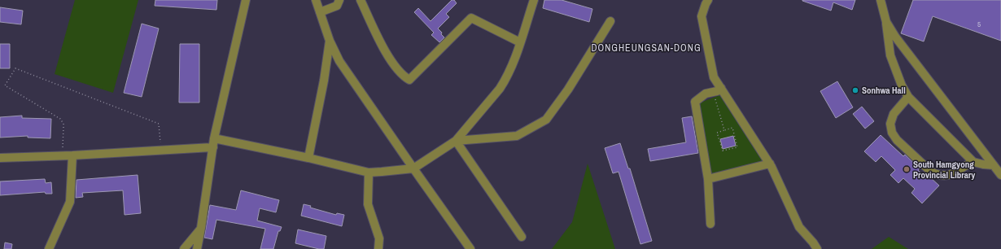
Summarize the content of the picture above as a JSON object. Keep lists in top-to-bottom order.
{
  "districts": ["DONGHEUNGSAN-DONG"],
  "places": ["Sonhwa Hall", "South Hamgyong Provincial Library"],
  "house_numbers": ["5"]
}
